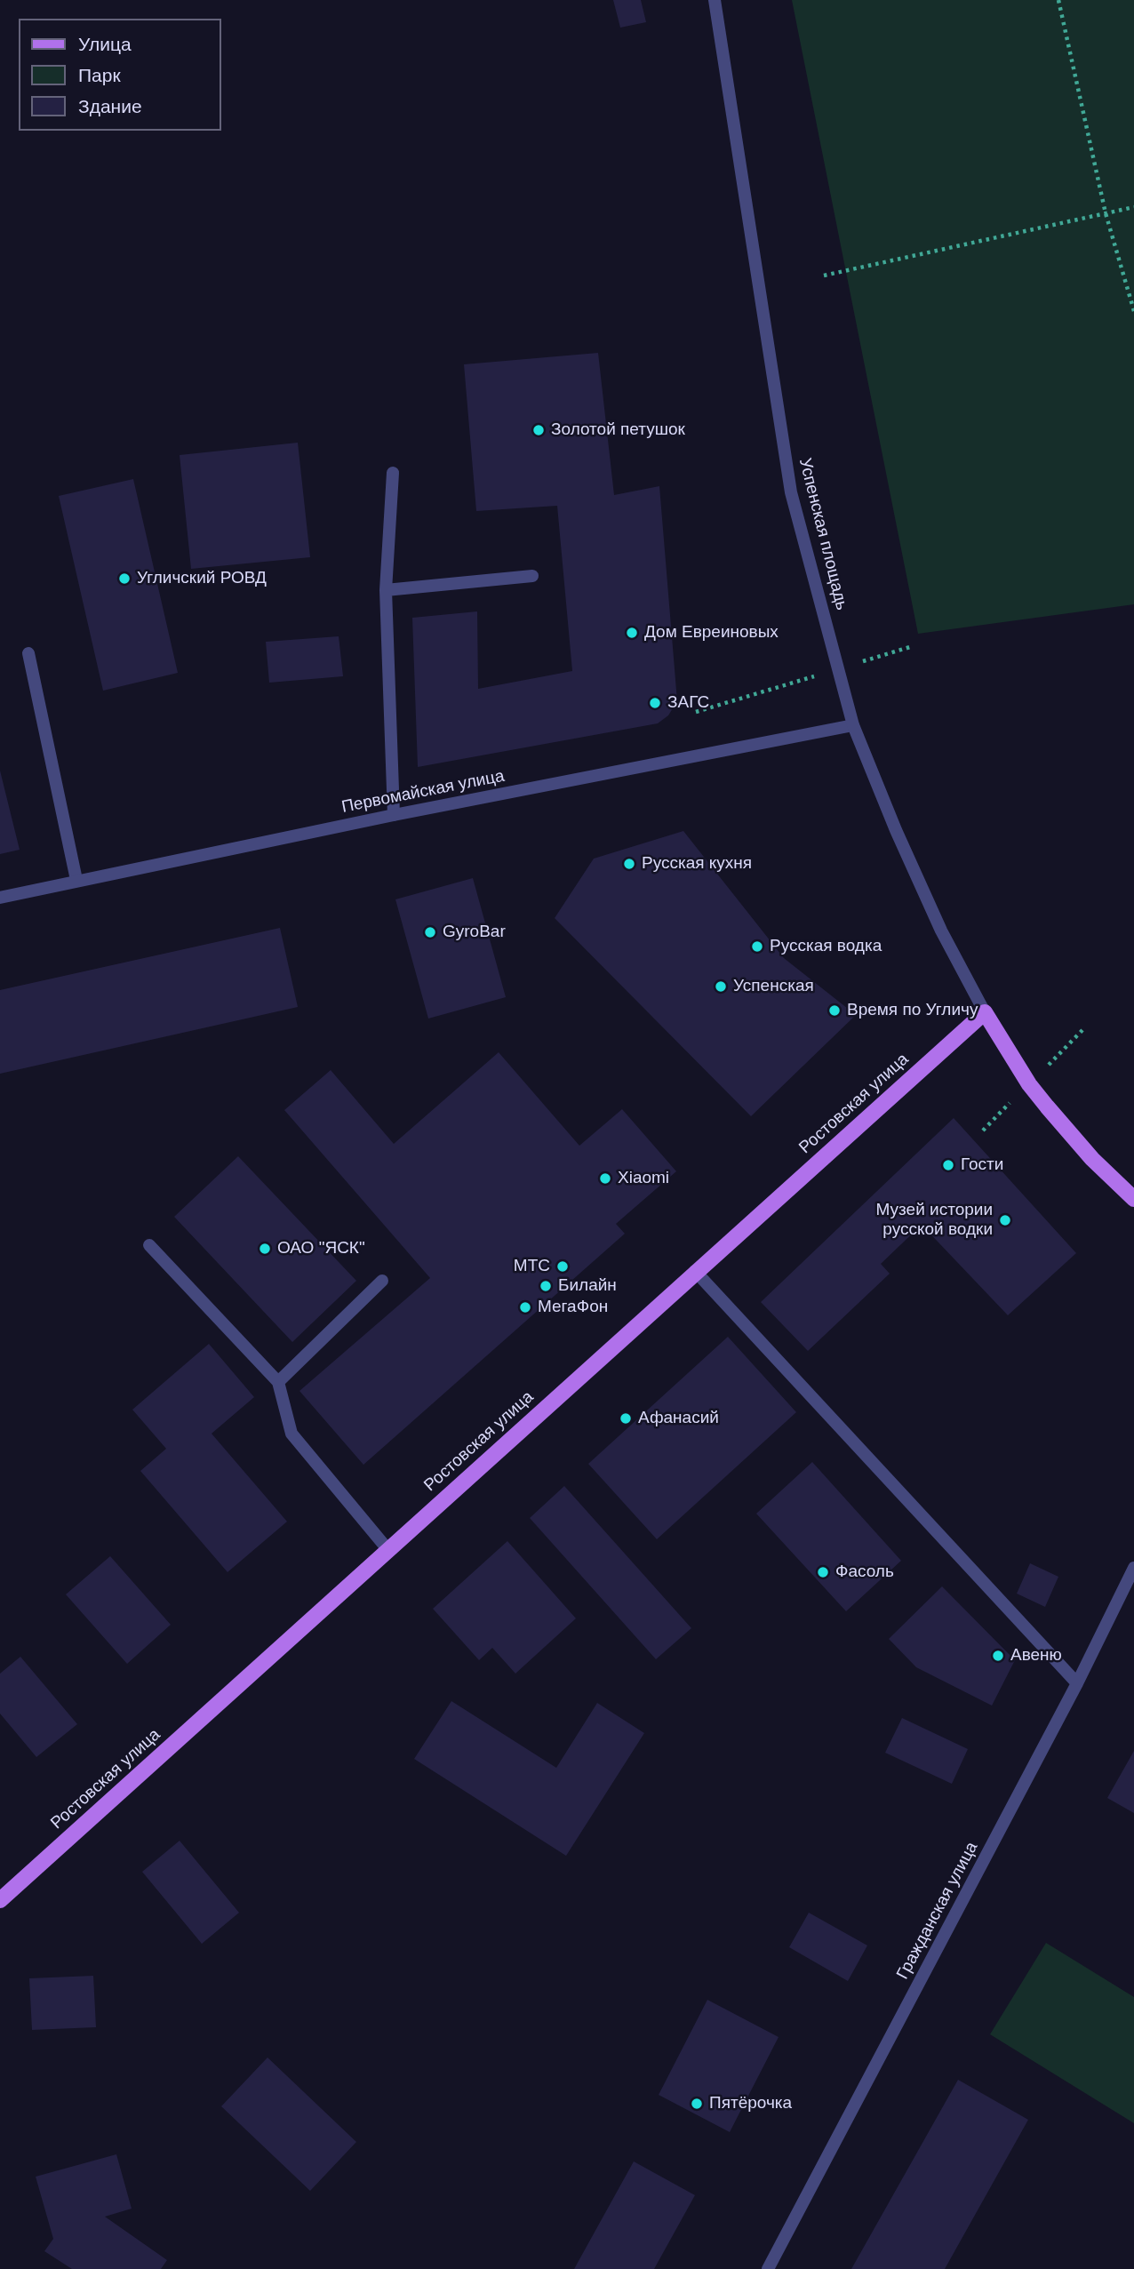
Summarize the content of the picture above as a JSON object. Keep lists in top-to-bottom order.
{
  "streets": {
    "main road": ["Ростовская улица"],
    "street": ["Успенская площадь", "Первомайская улица", "Гражданская улица"]
  },
  "crossings": [
    ["Успенская площадь", "Первомайская улица"],
    ["Успенская площадь", "Ростовская улица"]
  ],
  "places": [
    "Золотой петушок",
    "Угличский РОВД",
    "Дом Евреиновых",
    "ЗАГС",
    "Русская кухня",
    "GyroBar",
    "Русская водка",
    "Успенская",
    "Время по Угличу",
    "Гости",
    "Xiaomi",
    "Музей истории русской водки",
    "ОАО \"ЯСК\"",
    "МТС",
    "Билайн",
    "МегаФон",
    "Афанасий",
    "Фасоль",
    "Авеню",
    "Пятёрочка"
  ],
  "legend": ["Улица", "Парк", "Здание"]
}
